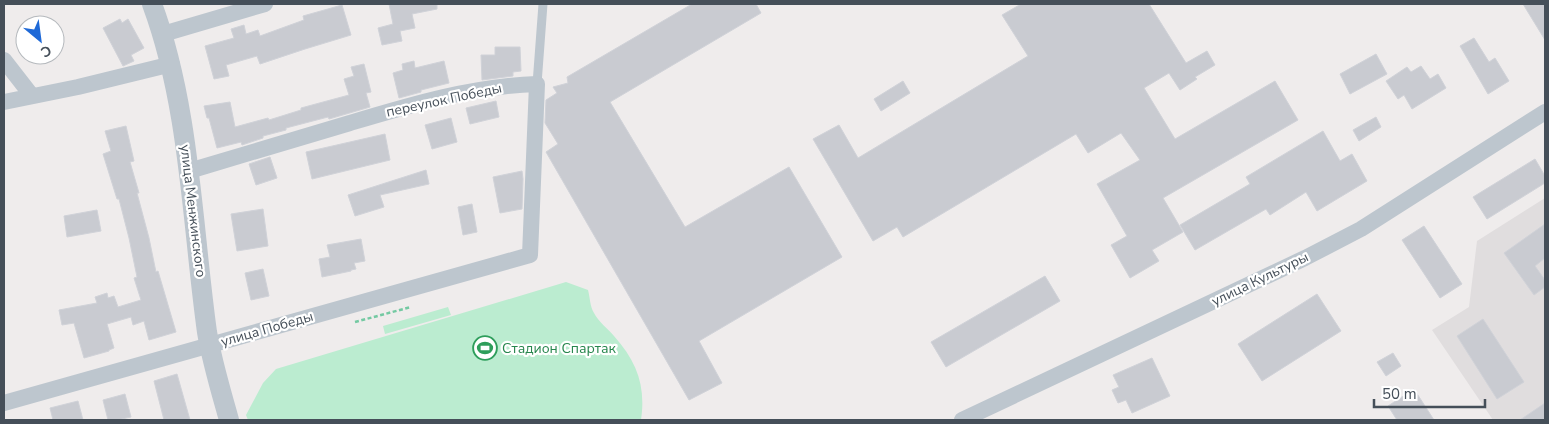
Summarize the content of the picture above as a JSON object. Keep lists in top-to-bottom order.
{
  "streets": {
    "street": [
      "переулок Победы",
      "улица Менжинского",
      "улица Культуры",
      "улица Победы"
    ]
  },
  "crossings": [
    ["переулок Победы", "улица Менжинского"],
    ["переулок Победы", "улица Победы"],
    ["улица Менжинского", "улица Победы"]
  ],
  "places": {
    "sports": ["Стадион Спартак"]
  },
  "scale_bar": "50 m",
  "north": "bottom right"
}
